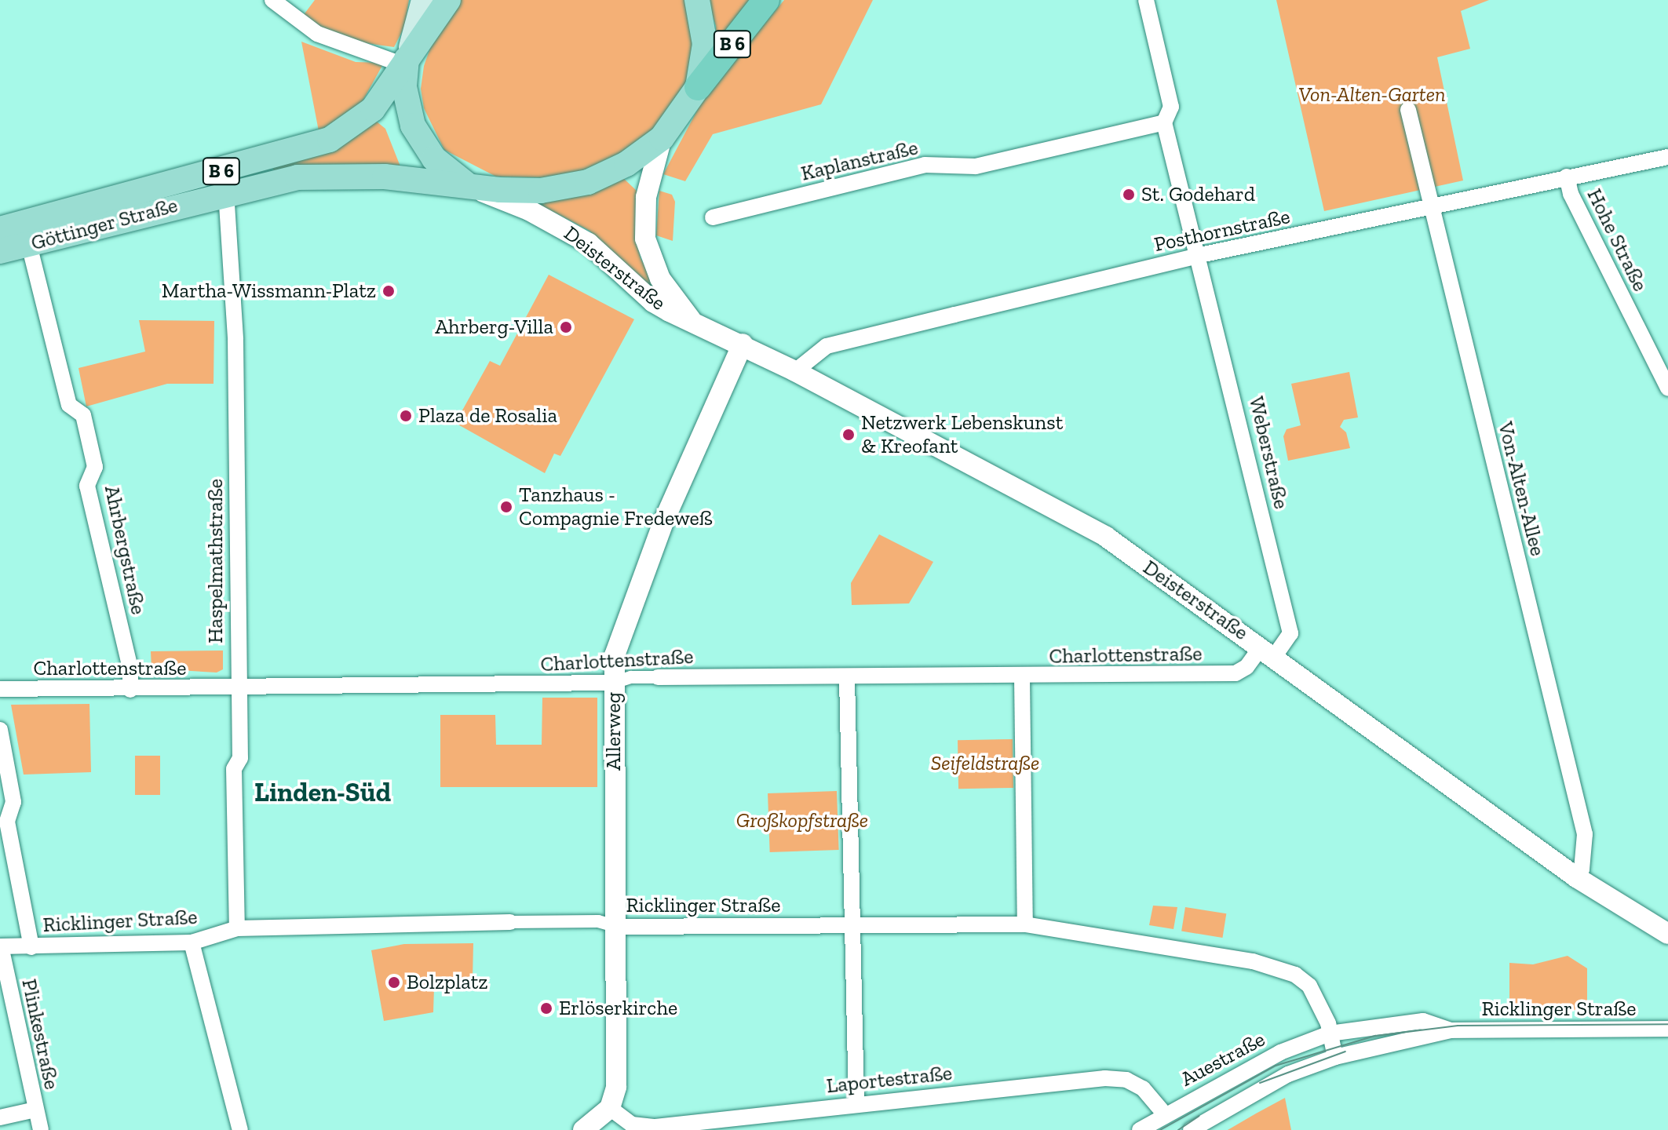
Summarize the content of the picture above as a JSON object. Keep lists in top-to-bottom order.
{
  "streets": {
    "highway": ["B 6"],
    "main road": ["Göttinger Straße"],
    "street": [
      "Kaplanstraße",
      "Posthornstraße",
      "Hohe Straße",
      "Deisterstraße",
      "Weberstraße",
      "Von-Alten-Allee",
      "Ahrbergstraße",
      "Haspelmathstraße",
      "Charlottenstraße",
      "Allerweg",
      "Ricklinger Straße",
      "Plinkestraße",
      "Auestraße",
      "Laportestraße"
    ]
  },
  "crossings": [
    ["B 6", "Göttinger Straße"],
    ["B 6", "Deisterstraße"],
    ["Kaplanstraße", "Weberstraße"],
    ["Göttinger Straße", "Deisterstraße"],
    ["Göttinger Straße", "Ahrbergstraße"],
    ["Göttinger Straße", "Haspelmathstraße"],
    ["Posthornstraße", "Hohe Straße"],
    ["Posthornstraße", "Deisterstraße"],
    ["Posthornstraße", "Weberstraße"],
    ["Posthornstraße", "Von-Alten-Allee"],
    ["Deisterstraße", "Weberstraße"],
    ["Deisterstraße", "Von-Alten-Allee"],
    ["Deisterstraße", "Charlottenstraße"],
    ["Deisterstraße", "Allerweg"],
    ["Weberstraße", "Charlottenstraße"],
    ["Ahrbergstraße", "Charlottenstraße"],
    ["Haspelmathstraße", "Charlottenstraße"],
    ["Haspelmathstraße", "Ricklinger Straße"],
    ["Charlottenstraße", "Allerweg"],
    ["Allerweg", "Ricklinger Straße"],
    ["Allerweg", "Laportestraße"],
    ["Ricklinger Straße", "Plinkestraße"],
    ["Ricklinger Straße", "Auestraße"],
    ["Auestraße", "Laportestraße"]
  ],
  "districts": ["Linden-Süd"],
  "parks": ["Von-Alten-Garten", "Seifeldstraße", "Großkopfstraße"],
  "places": [
    "St. Godehard",
    "Martha-Wissmann-Platz",
    "Ahrberg-Villa",
    "Plaza de Rosalia",
    "Netzwerk Lebenskunst & Kreofant",
    "Tanzhaus - Compagnie Fredeweß",
    "Bolzplatz",
    "Erlöserkirche"
  ]
}
